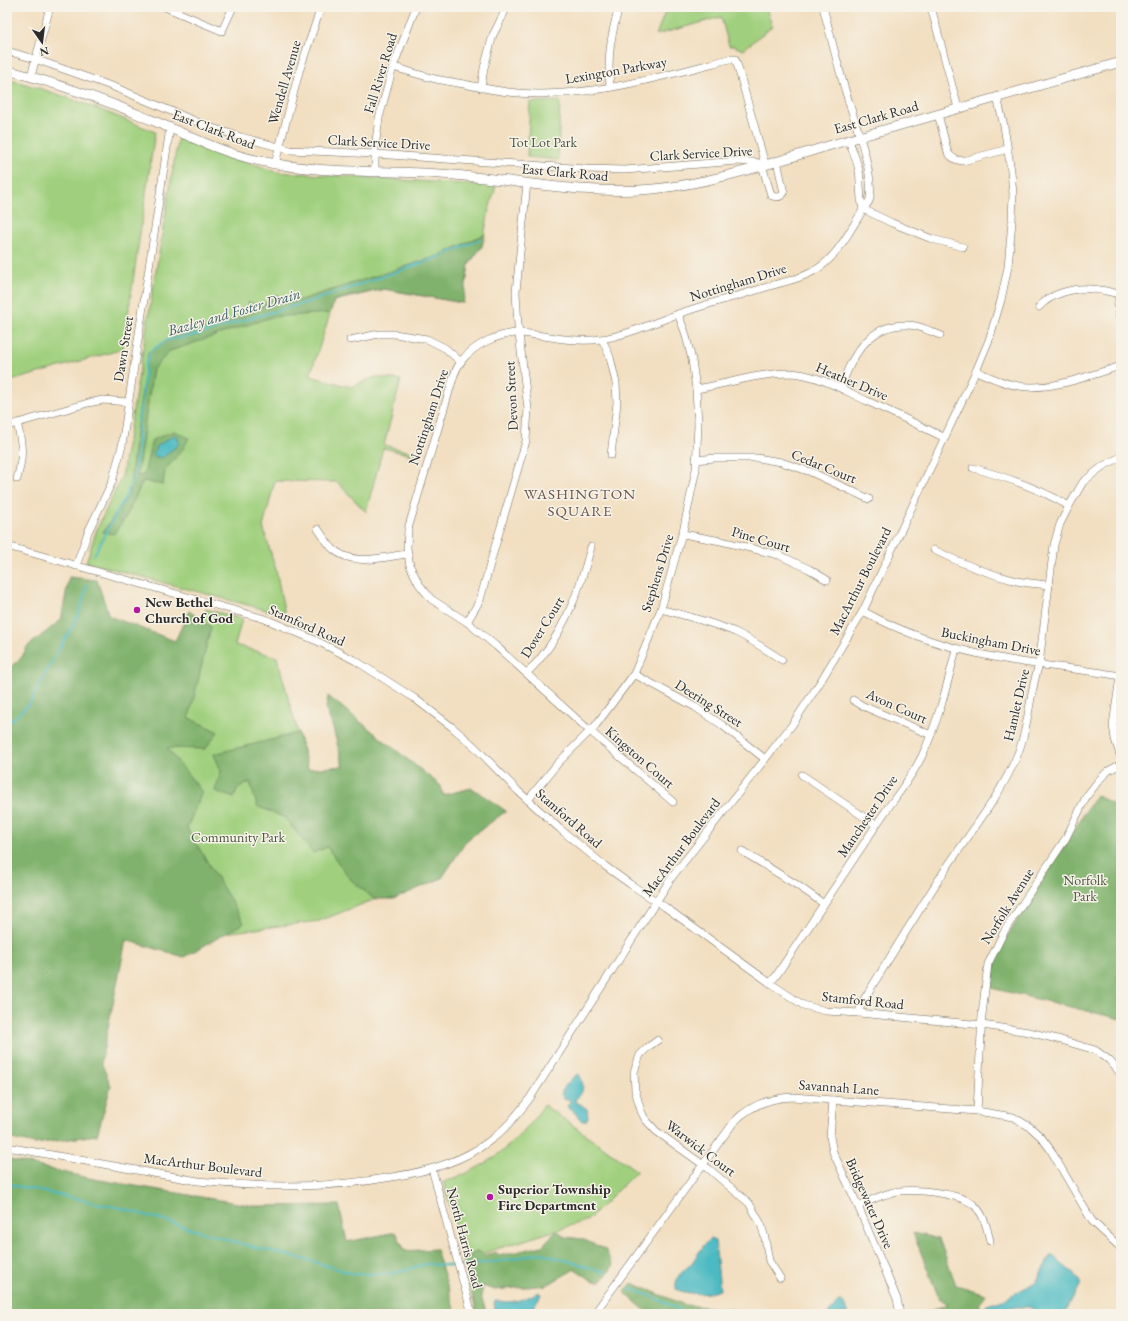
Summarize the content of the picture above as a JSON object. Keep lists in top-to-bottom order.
{
  "streets": {
    "main road": ["East Clark Road"],
    "street": [
      "Lexington Parkway",
      "Fall River Road",
      "Wendell Avenue",
      "Clark Service Drive",
      "Nottingham Drive",
      "Dawn Street",
      "Heather Drive",
      "Devon Street",
      "Cedar Court",
      "Pine Court",
      "Stephens Drive",
      "MacArthur Boulevard",
      "Stamford Road",
      "Dover Court",
      "Buckingham Drive",
      "Deering Street",
      "Hamlet Drive",
      "Avon Court",
      "Kingston Court",
      "Manchester Drive",
      "Norfolk Avenue",
      "Savannah Lane",
      "Warwick Court",
      "Bridgewater Drive",
      "North Harris Road"
    ]
  },
  "crossings": [
    ["Lexington Parkway", "Fall River Road"],
    ["Lexington Parkway", "East Clark Road"],
    ["Lexington Parkway", "Clark Service Drive"],
    ["Fall River Road", "East Clark Road"],
    ["Fall River Road", "Clark Service Drive"],
    ["Wendell Avenue", "East Clark Road"],
    ["Wendell Avenue", "Clark Service Drive"],
    ["East Clark Road", "Clark Service Drive"],
    ["East Clark Road", "Nottingham Drive"],
    ["East Clark Road", "Dawn Street"],
    ["East Clark Road", "Devon Street"],
    ["East Clark Road", "MacArthur Boulevard"],
    ["Nottingham Drive", "Devon Street"],
    ["Nottingham Drive", "Stephens Drive"],
    ["Nottingham Drive", "Dover Court"],
    ["Nottingham Drive", "Kingston Court"],
    ["Dawn Street", "Stamford Road"],
    ["Heather Drive", "Stephens Drive"],
    ["Heather Drive", "MacArthur Boulevard"],
    ["Cedar Court", "Stephens Drive"],
    ["Pine Court", "Stephens Drive"],
    ["Stephens Drive", "Stamford Road"],
    ["Stephens Drive", "Deering Street"],
    ["Stephens Drive", "Kingston Court"],
    ["MacArthur Boulevard", "Stamford Road"],
    ["MacArthur Boulevard", "Buckingham Drive"],
    ["MacArthur Boulevard", "Deering Street"],
    ["MacArthur Boulevard", "North Harris Road"],
    ["Stamford Road", "Hamlet Drive"],
    ["Stamford Road", "Manchester Drive"],
    ["Stamford Road", "Norfolk Avenue"],
    ["Buckingham Drive", "Hamlet Drive"],
    ["Buckingham Drive", "Manchester Drive"],
    ["Avon Court", "Manchester Drive"],
    ["Norfolk Avenue", "Savannah Lane"],
    ["Savannah Lane", "Warwick Court"],
    ["Savannah Lane", "Bridgewater Drive"]
  ],
  "districts": ["WASHINGTON SQUARE"],
  "water": ["Bazley and Foster Drain"],
  "parks": ["Tot Lot Park", "Community Park", "Norfolk Park"],
  "places": ["New Bethel Church of God", "Superior Township Fire Department"],
  "north": "bottom"
}
